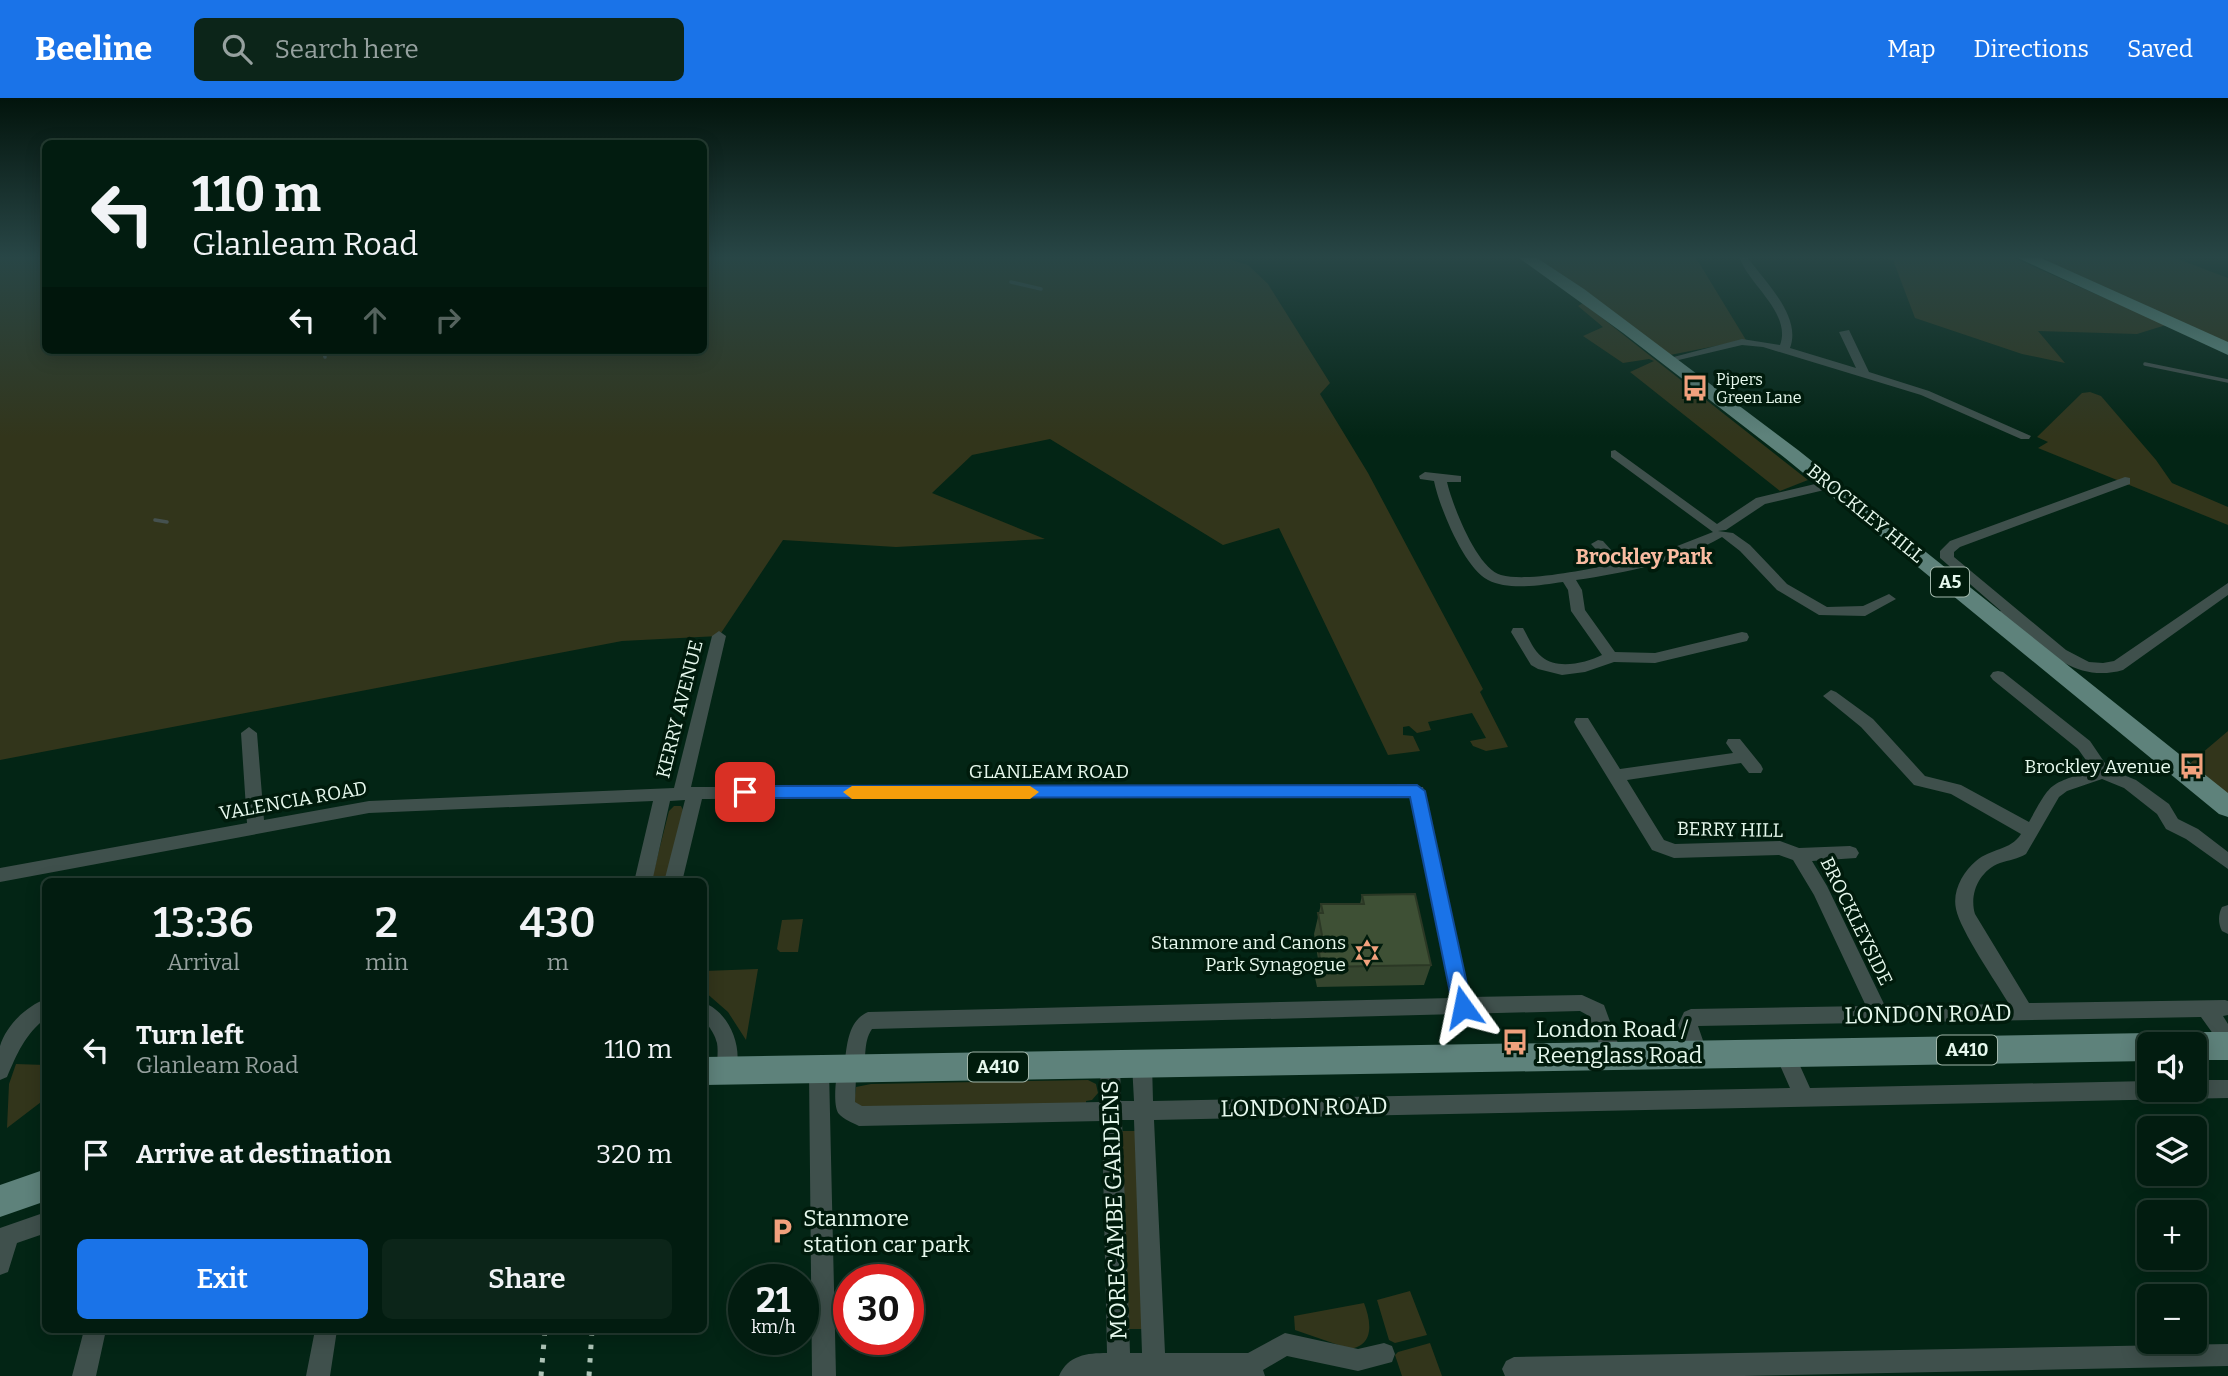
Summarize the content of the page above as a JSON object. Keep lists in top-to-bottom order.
{
  "streets": {
    "main road": [
      "BROCKLEY HILL",
      "A5",
      "LONDON ROAD",
      "A410"
    ],
    "street": [
      "KERRY AVENUE",
      "GLANLEAM ROAD",
      "VALENCIA ROAD",
      "BERRY HILL",
      "BROCKLEYSIDE",
      "MORECAMBE GARDENS"
    ]
  },
  "crossings": [
    ["KERRY AVENUE", "GLANLEAM ROAD"],
    ["KERRY AVENUE", "VALENCIA ROAD"],
    ["GLANLEAM ROAD", "VALENCIA ROAD"],
    ["GLANLEAM ROAD", "LONDON ROAD"],
    ["BERRY HILL", "BROCKLEYSIDE"],
    ["BROCKLEYSIDE", "LONDON ROAD"],
    ["LONDON ROAD", "MORECAMBE GARDENS"]
  ],
  "districts": ["Brockley Park"],
  "places": {
    "bus stop": ["Pipers Green Lane", "Brockley Avenue", "London Road / Reenglass Road"],
    "synagogue": ["Stanmore and Canons Park Synagogue"],
    "parking": ["Stanmore station car park"]
  },
  "page": {
    "header": "Beeline",
    "search": "Search here",
    "nav": ["Map", "Directions", "Saved"],
    "turn": ["110 m", "Glanleam Road"],
    "eta": [
      "13:36",
      "Arrival",
      "2",
      "min",
      "430",
      "m"
    ],
    "list": [
      {
        "name": "Turn left",
        "note": "Glanleam Road",
        "value": "110 m"
      },
      {
        "name": "Arrive at destination",
        "value": "320 m"
      }
    ],
    "map_buttons": ["+", "−"],
    "buttons": ["Exit", "Share"],
    "speed": "21 km/h",
    "limit": "30"
  }
}
